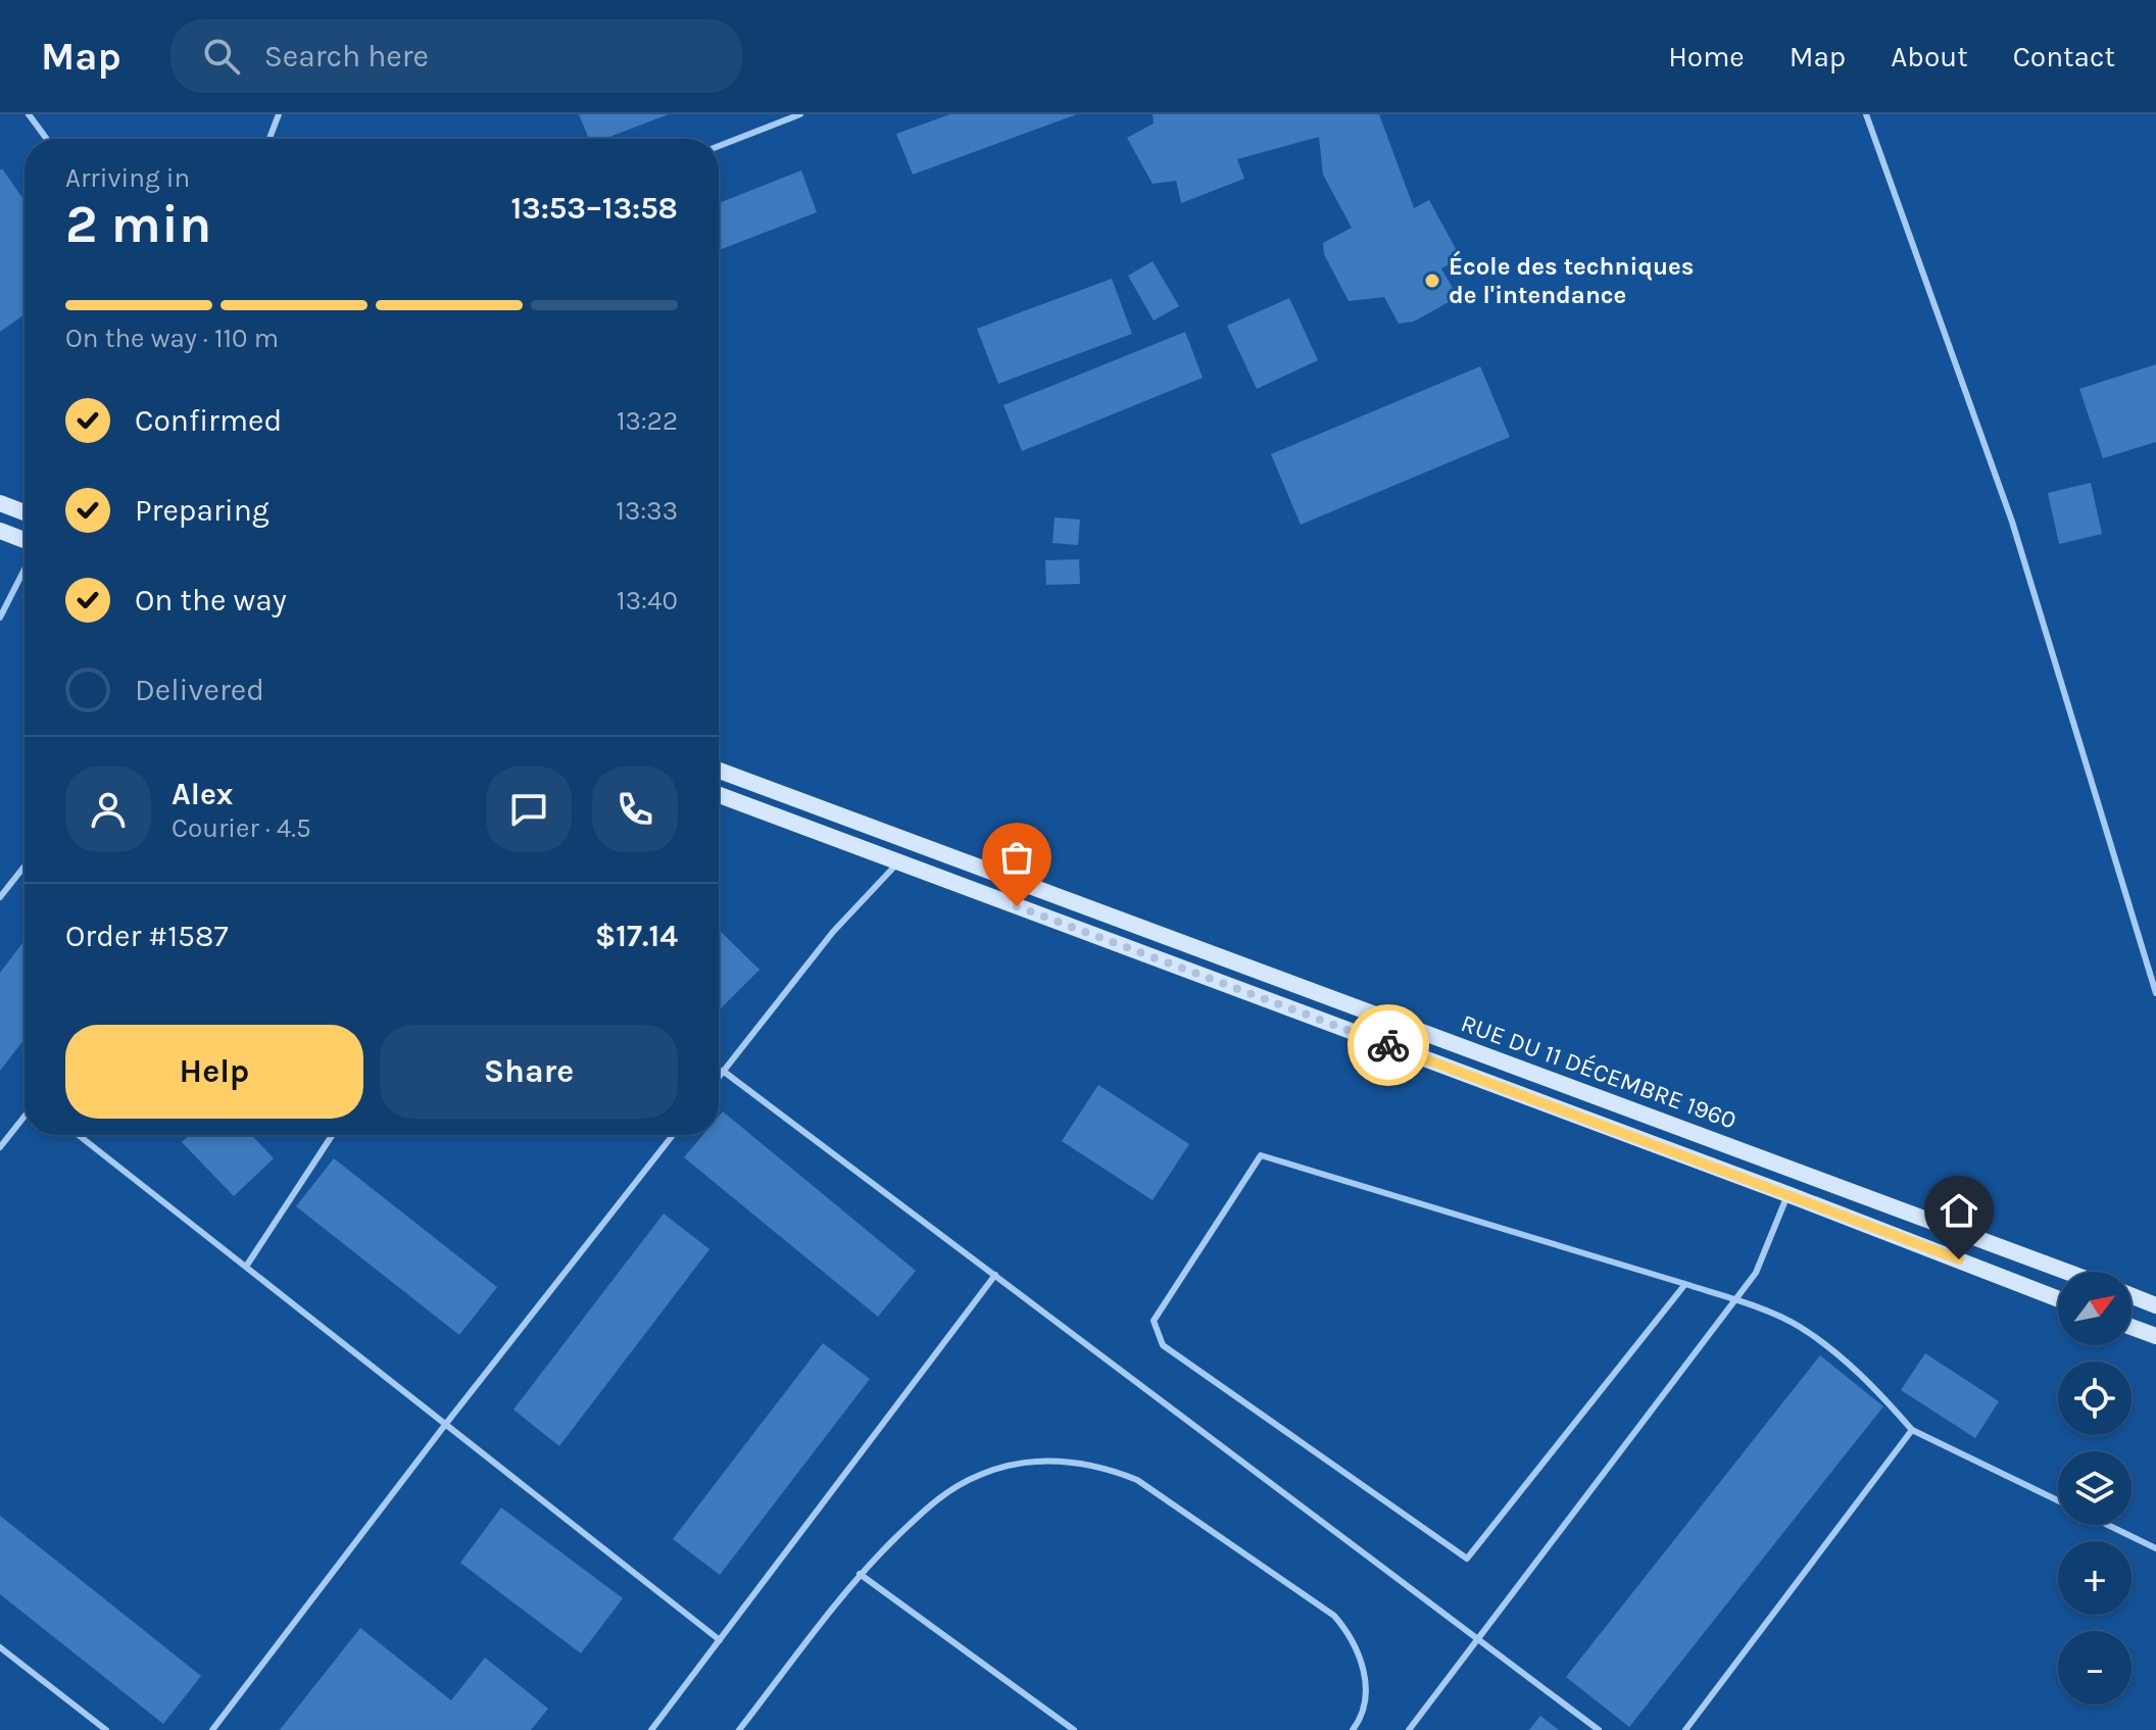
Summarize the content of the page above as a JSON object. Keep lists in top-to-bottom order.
{
  "streets": {
    "main road": ["RUE DU 11 DÉCEMBRE 1960"]
  },
  "places": ["École des techniques de l'intendance"],
  "north": "top right",
  "page": {
    "header": "Map",
    "search": "Search here",
    "nav": [
      "Home",
      "Map",
      "About",
      "Contact"
    ],
    "heading": ["2 min", "Arriving in", "13:53–13:58"],
    "panel": [
      "Alex",
      "Courier · 4.5",
      "Order #1587",
      "$17.14"
    ],
    "bar": "On the way · 110 m",
    "list": [
      ["Confirmed", "13:22"],
      ["Preparing", "13:33"],
      ["On the way", "13:40"],
      "Delivered"
    ],
    "buttons": ["Help", "Share"],
    "map_buttons": ["+", "−"]
  }
}
